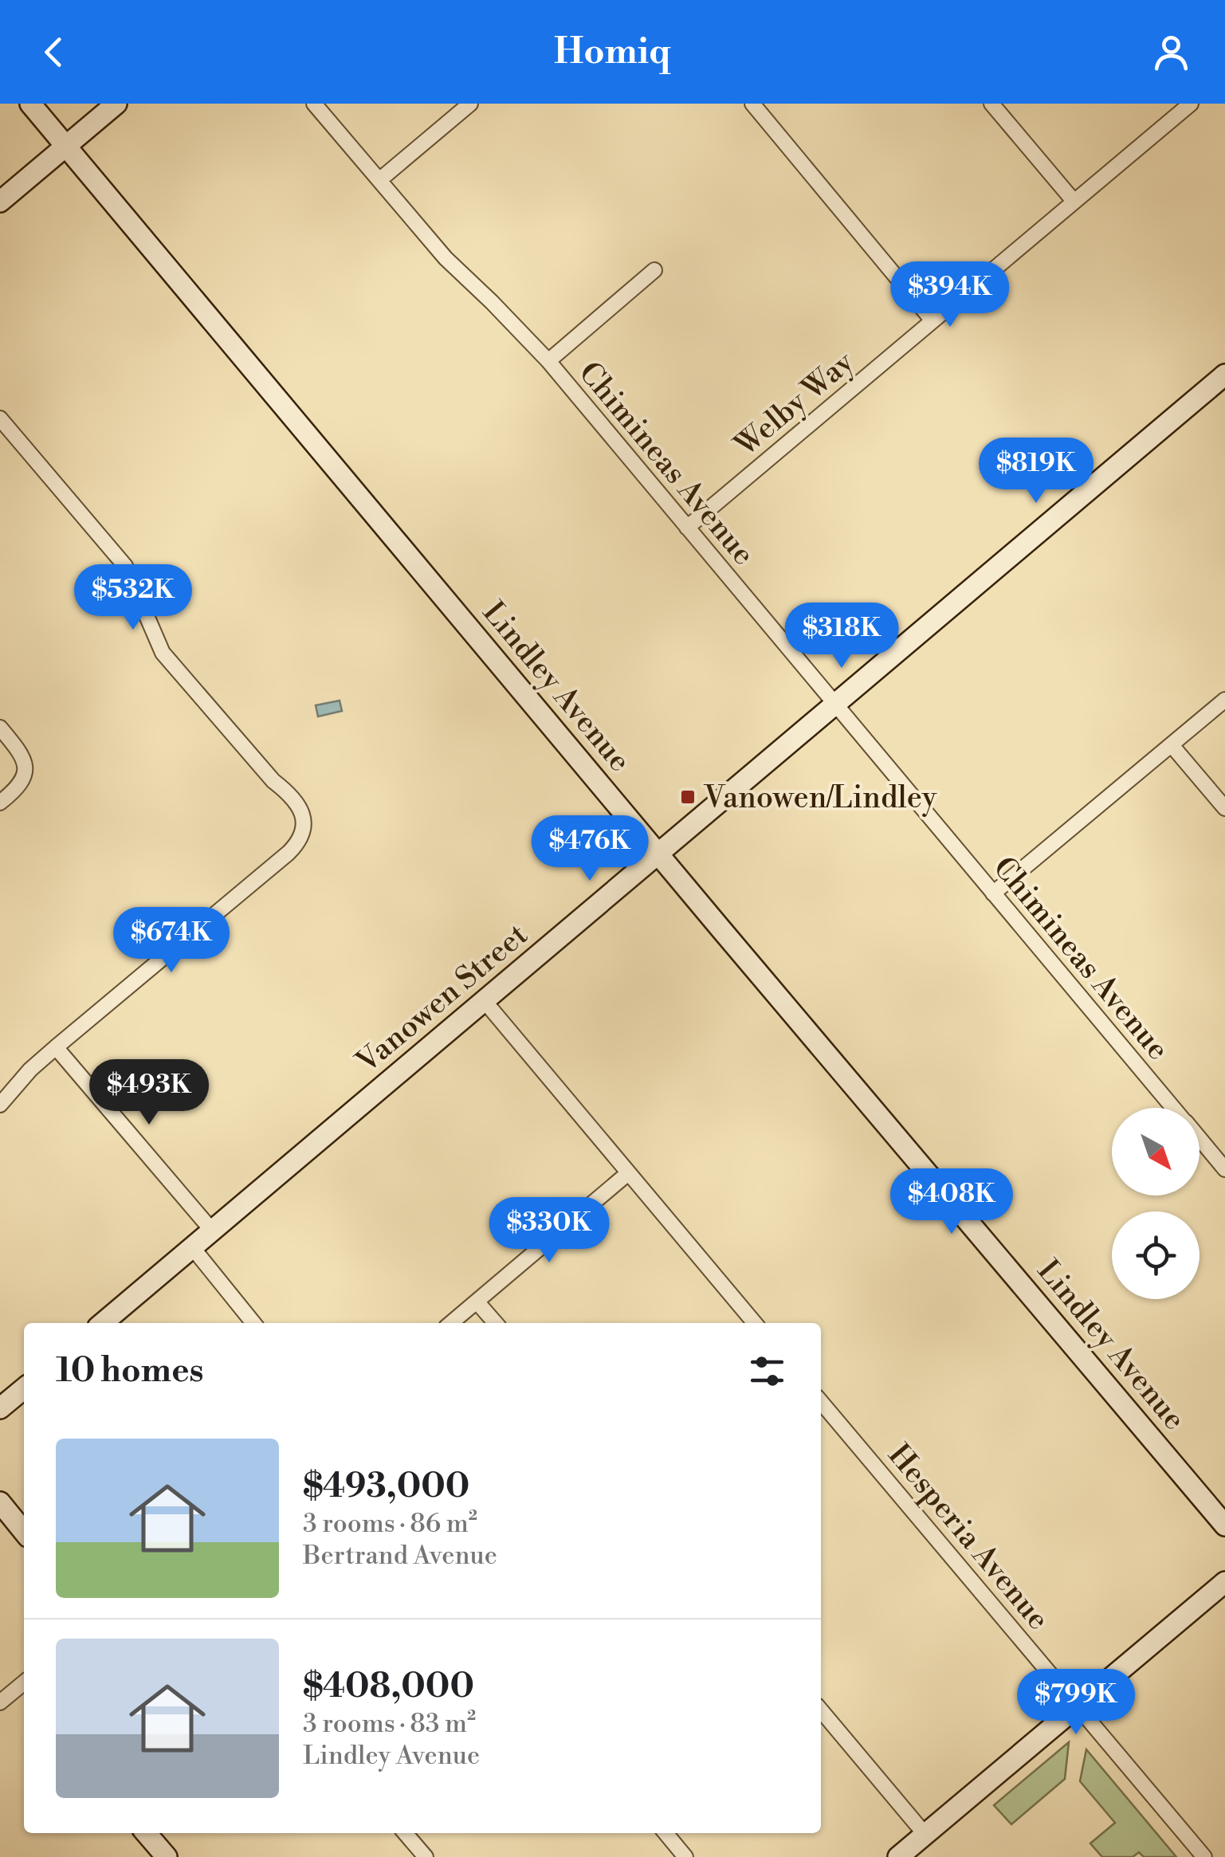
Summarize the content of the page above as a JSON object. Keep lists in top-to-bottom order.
{
  "streets": {
    "main road": ["Lindley Avenue", "Vanowen Street"],
    "street": ["Welby Way", "Chimineas Avenue", "Hesperia Avenue"]
  },
  "crossings": [
    ["Welby Way", "Chimineas Avenue"],
    ["Chimineas Avenue", "Vanowen Street"],
    ["Lindley Avenue", "Vanowen Street"]
  ],
  "places": {
    "transit": ["Vanowen/Lindley"]
  },
  "north": "bottom right",
  "page": {
    "header": "Homiq",
    "price": [
      "$394K",
      "$819K",
      "$532K",
      "$318K",
      "$476K",
      "$674K",
      "$493K",
      "$408K",
      "$330K",
      "$799K"
    ],
    "heading": "10 homes",
    "list": [
      {
        "name": "$493,000",
        "note": "3 rooms · 86 m² · Bertrand Avenue"
      },
      {
        "name": "$408,000",
        "note": "3 rooms · 83 m² · Lindley Avenue"
      }
    ]
  }
}
